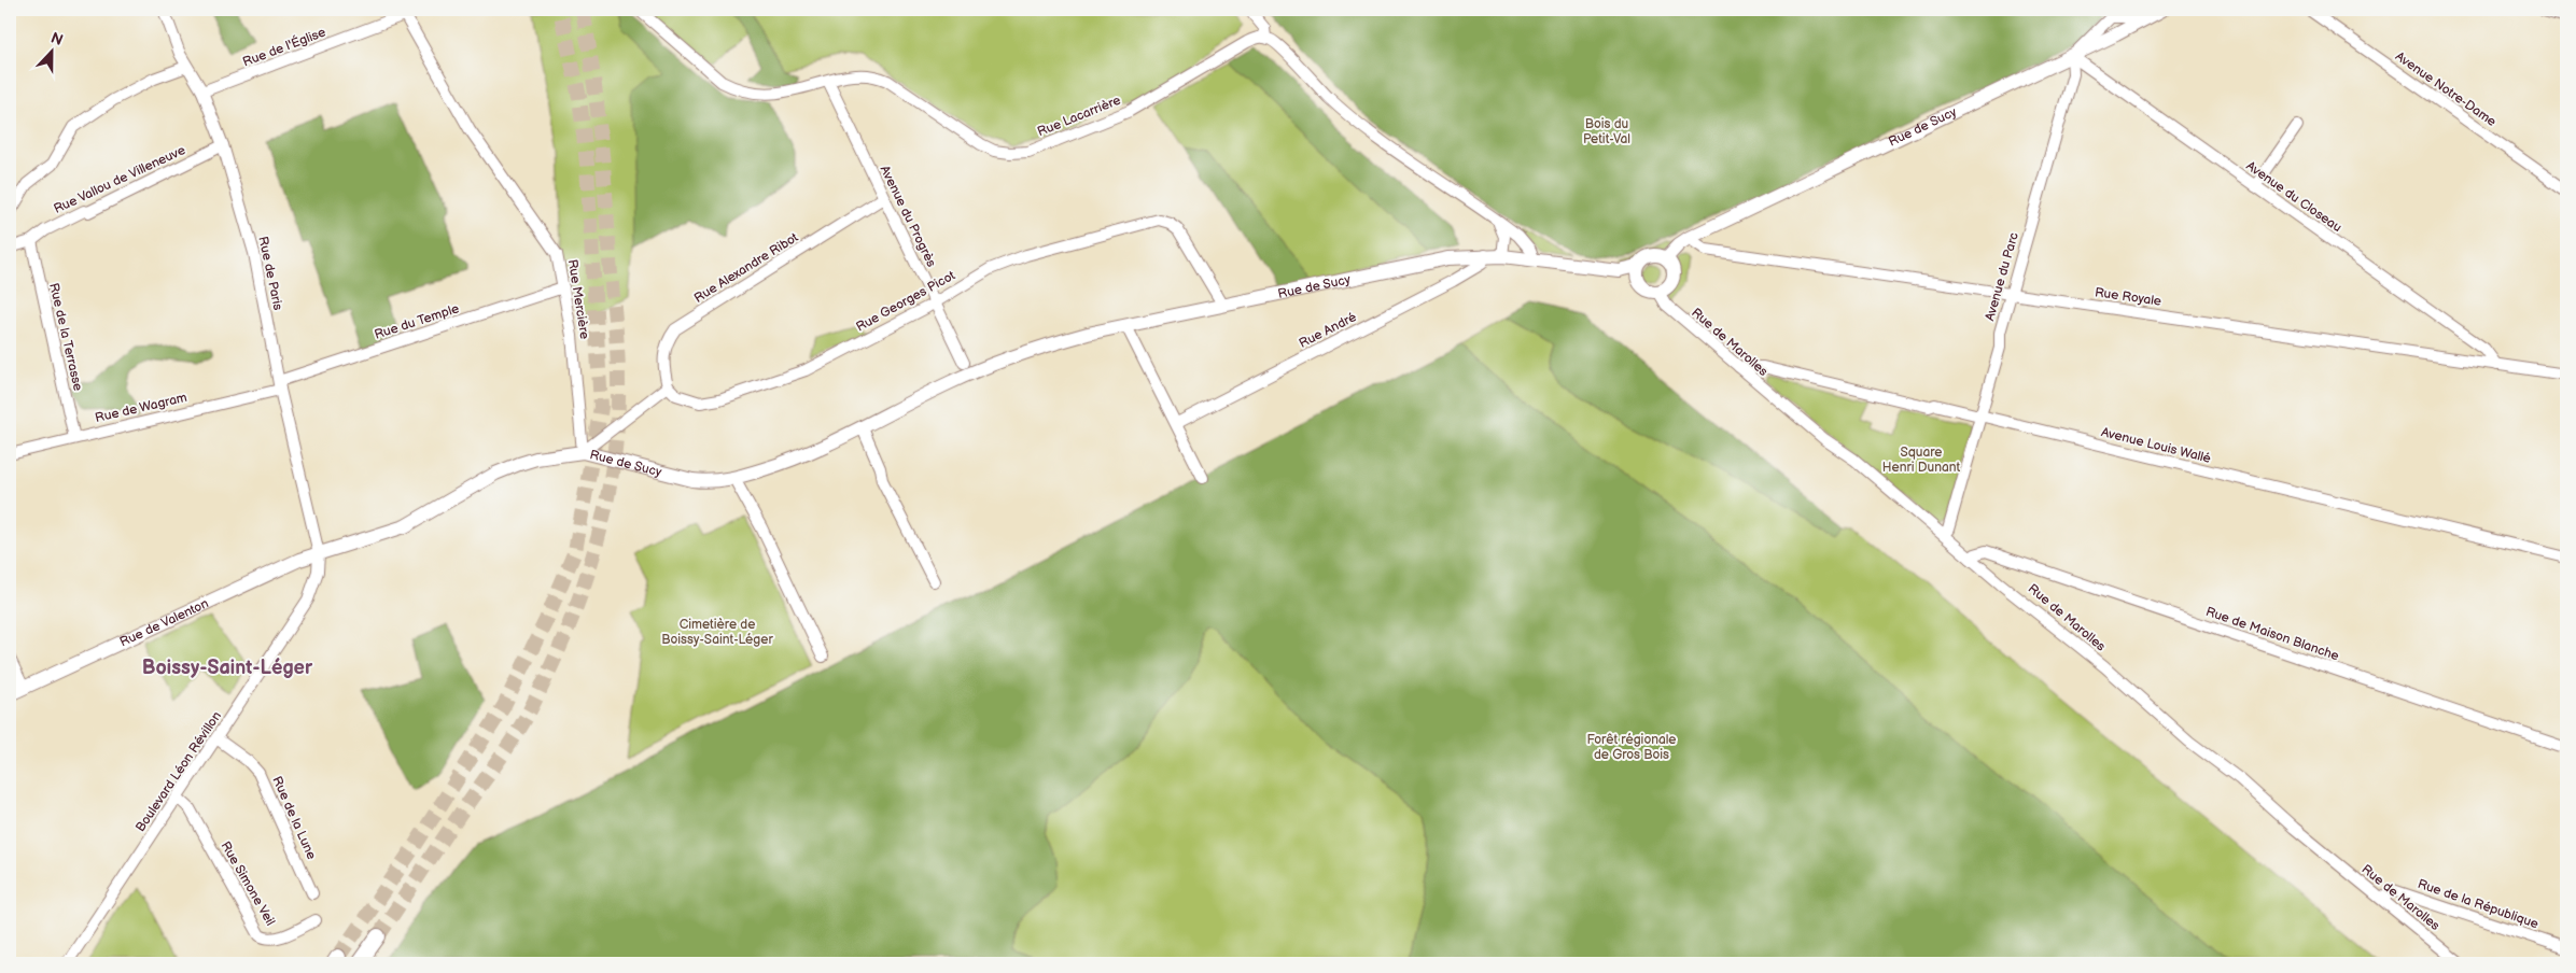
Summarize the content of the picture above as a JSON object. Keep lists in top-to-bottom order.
{
  "streets": {
    "main road": ["Rue de Sucy", "Rue de Valenton"],
    "street": [
      "Rue de l'Église",
      "Avenue Notre-Dame",
      "Rue Lacarrière",
      "Rue Vallou de Villeneuve",
      "Avenue du Closeau",
      "Avenue du Progrès",
      "Rue Alexandre Ribot",
      "Rue de Paris",
      "Avenue du Parc",
      "Rue Royale",
      "Rue Mercière",
      "Rue Georges Picot",
      "Rue du Temple",
      "Rue André",
      "Rue de la Terrasse",
      "Rue de Marolles",
      "Rue de Wagram",
      "Avenue Louis Wallé",
      "Rue de Maison Blanche",
      "Boulevard Léon Révillon",
      "Rue de la Lune",
      "Rue Simone Veil",
      "Rue de la République"
    ]
  },
  "crossings": [
    ["Rue de l'Église", "Rue de Paris"],
    ["Rue de l'Église", "Rue Mercière"],
    ["Rue Lacarrière", "Avenue du Progrès"],
    ["Rue de Sucy", "Avenue du Closeau"],
    ["Rue de Sucy", "Rue de Paris"],
    ["Rue de Sucy", "Avenue du Parc"],
    ["Rue de Sucy", "Rue Royale"],
    ["Rue de Sucy", "Rue Mercière"],
    ["Rue de Sucy", "Rue Georges Picot"],
    ["Rue de Sucy", "Rue André"],
    ["Rue de Sucy", "Rue de Marolles"],
    ["Rue de Sucy", "Rue de Valenton"],
    ["Rue de Sucy", "Boulevard Léon Révillon"],
    ["Rue Vallou de Villeneuve", "Rue de Paris"],
    ["Rue Vallou de Villeneuve", "Rue de la Terrasse"],
    ["Avenue du Closeau", "Avenue du Parc"],
    ["Avenue du Closeau", "Rue Royale"],
    ["Avenue du Progrès", "Rue Alexandre Ribot"],
    ["Avenue du Progrès", "Rue Georges Picot"],
    ["Rue Alexandre Ribot", "Rue Georges Picot"],
    ["Rue de Paris", "Rue du Temple"],
    ["Rue de Paris", "Rue de Wagram"],
    ["Rue de Paris", "Rue de Valenton"],
    ["Rue de Paris", "Boulevard Léon Révillon"],
    ["Avenue du Parc", "Rue Royale"],
    ["Avenue du Parc", "Rue de Marolles"],
    ["Avenue du Parc", "Avenue Louis Wallé"],
    ["Rue Mercière", "Rue du Temple"],
    ["Rue du Temple", "Rue de Wagram"],
    ["Rue de la Terrasse", "Rue de Wagram"],
    ["Rue de Marolles", "Avenue Louis Wallé"],
    ["Rue de Marolles", "Rue de Maison Blanche"],
    ["Rue de Marolles", "Rue de la République"],
    ["Rue de Valenton", "Boulevard Léon Révillon"],
    ["Boulevard Léon Révillon", "Rue de la Lune"],
    ["Boulevard Léon Révillon", "Rue Simone Veil"]
  ],
  "districts": ["Boissy-Saint-Léger"],
  "parks": [
    "Bois du Petit-Val",
    "Square Henri Dunant",
    "Cimetière de Boissy-Saint-Léger",
    "Forêt régionale de Gros Bois"
  ],
  "north": "top"
}
